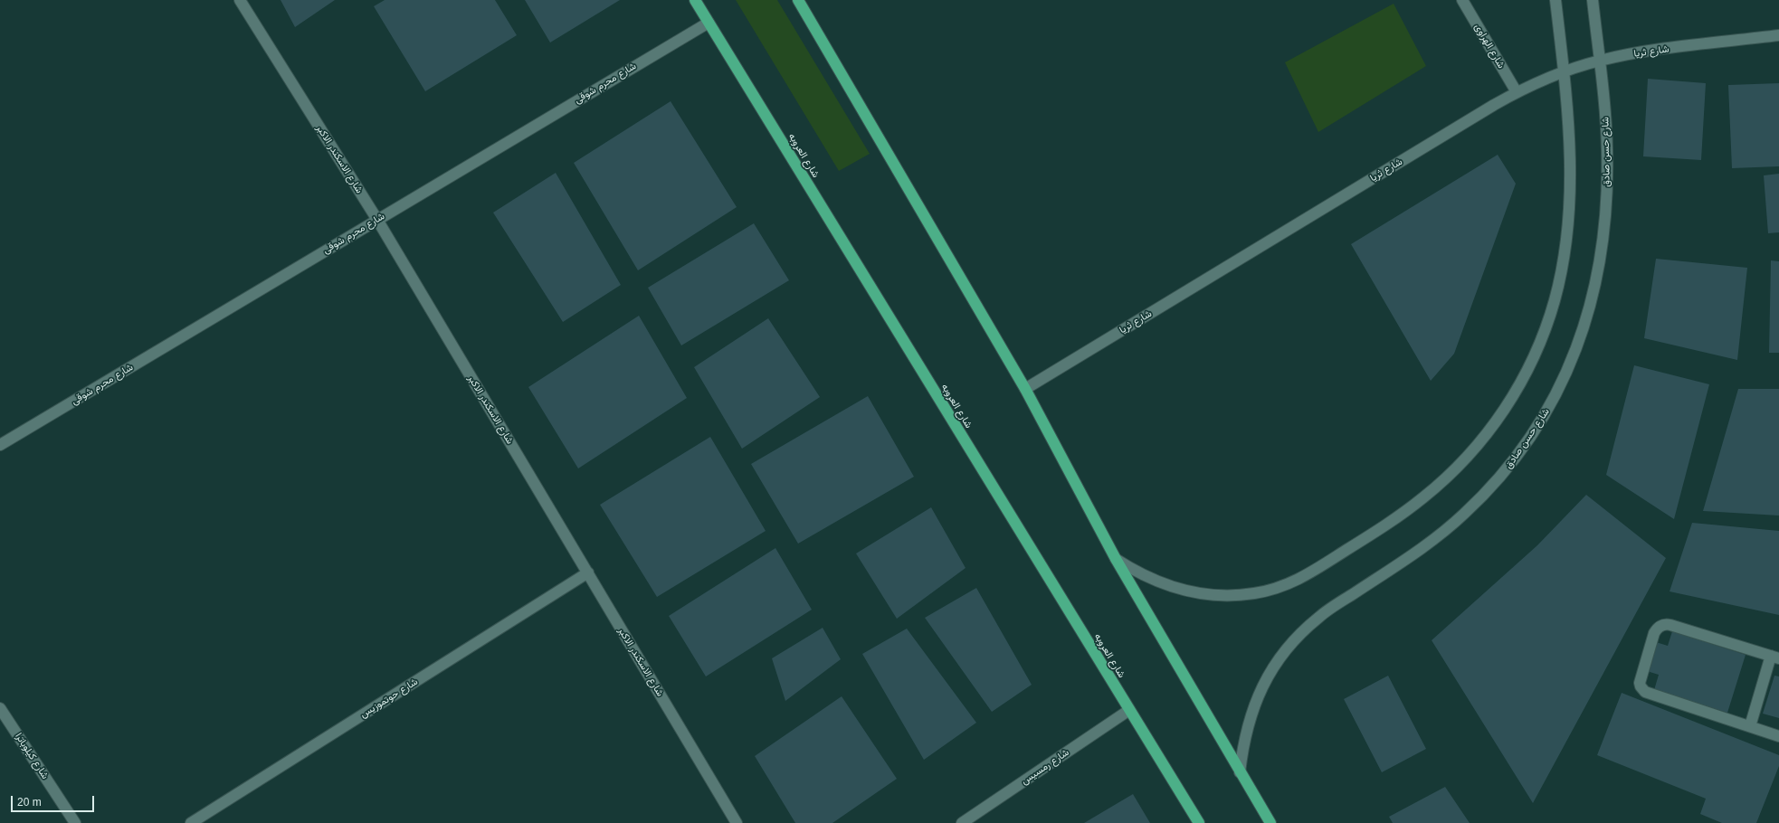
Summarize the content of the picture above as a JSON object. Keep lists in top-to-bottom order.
{
  "streets": {
    "highway": ["شارع العروبه"],
    "street": [
      "شارع الهراوى",
      "شارع ثريا",
      "شارع محرم شوقى",
      "شارع حسن صادق",
      "شارع الاسكندر الاكبر",
      "شارع حوتموزيس",
      "شارع كيلوباترا",
      "شارع رمسيس"
    ]
  },
  "crossings": [
    ["شارع الهراوى", "شارع ثريا"],
    ["شارع ثريا", "شارع حسن صادق"],
    ["شارع محرم شوقى", "شارع العروبه"],
    ["شارع محرم شوقى", "شارع الاسكندر الاكبر"],
    ["شارع العروبه", "شارع رمسيس"],
    ["شارع الاسكندر الاكبر", "شارع حوتموزيس"]
  ],
  "scale_bar": "20 m"
}
